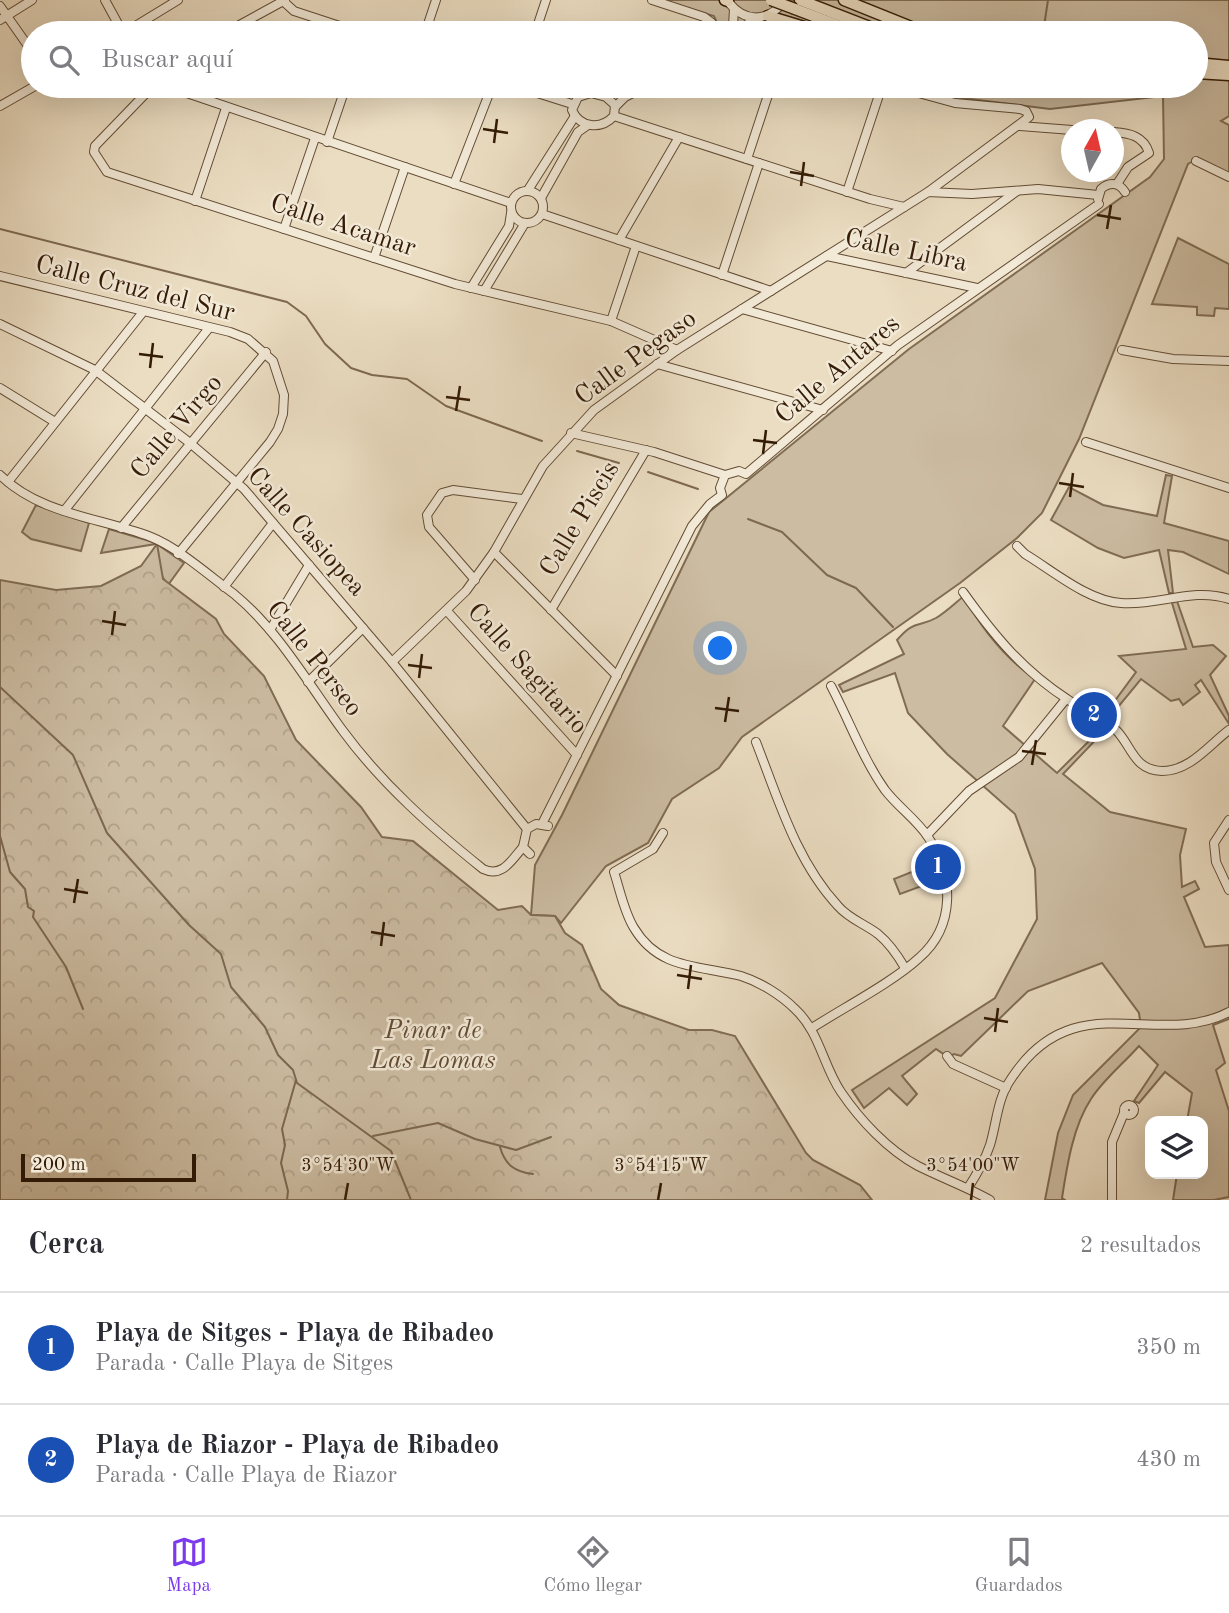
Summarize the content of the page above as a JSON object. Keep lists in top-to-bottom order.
{
  "streets": {
    "street": [
      "Calle Acamar",
      "Calle Libra",
      "Calle Cruz del Sur",
      "Calle Pegaso",
      "Calle Antares",
      "Calle Virgo",
      "Calle Piscis",
      "Calle Casiopea",
      "Calle Perseo",
      "Calle Sagitario"
    ]
  },
  "crossings": [
    ["Calle Acamar", "Calle Pegaso"],
    ["Calle Libra", "Calle Pegaso"],
    ["Calle Libra", "Calle Antares"],
    ["Calle Cruz del Sur", "Calle Virgo"],
    ["Calle Pegaso", "Calle Casiopea"],
    ["Calle Pegaso", "Calle Sagitario"],
    ["Calle Virgo", "Calle Casiopea"],
    ["Calle Virgo", "Calle Perseo"],
    ["Calle Casiopea", "Calle Perseo"]
  ],
  "parks": ["Pinar de Las Lomas"],
  "scale_bar": "200 m",
  "north": "top",
  "page": {
    "search": "Buscar aquí",
    "pins": ["2", "1"],
    "scale": "200 m",
    "heading": ["Cerca", "2 resultados"],
    "list": [
      {
        "mark": "1",
        "name": "Playa de Sitges - Playa de Ribadeo",
        "note": "Parada · Calle Playa de Sitges",
        "value": "350 m"
      },
      {
        "mark": "2",
        "name": "Playa de Riazor - Playa de Ribadeo",
        "note": "Parada · Calle Playa de Riazor",
        "value": "430 m"
      }
    ],
    "nav": ["Mapa", "Cómo llegar", "Guardados"]
  },
  "coordinates": ["3°54'30\"W", "3°54'15\"W", "3°54'00\"W"]
}
